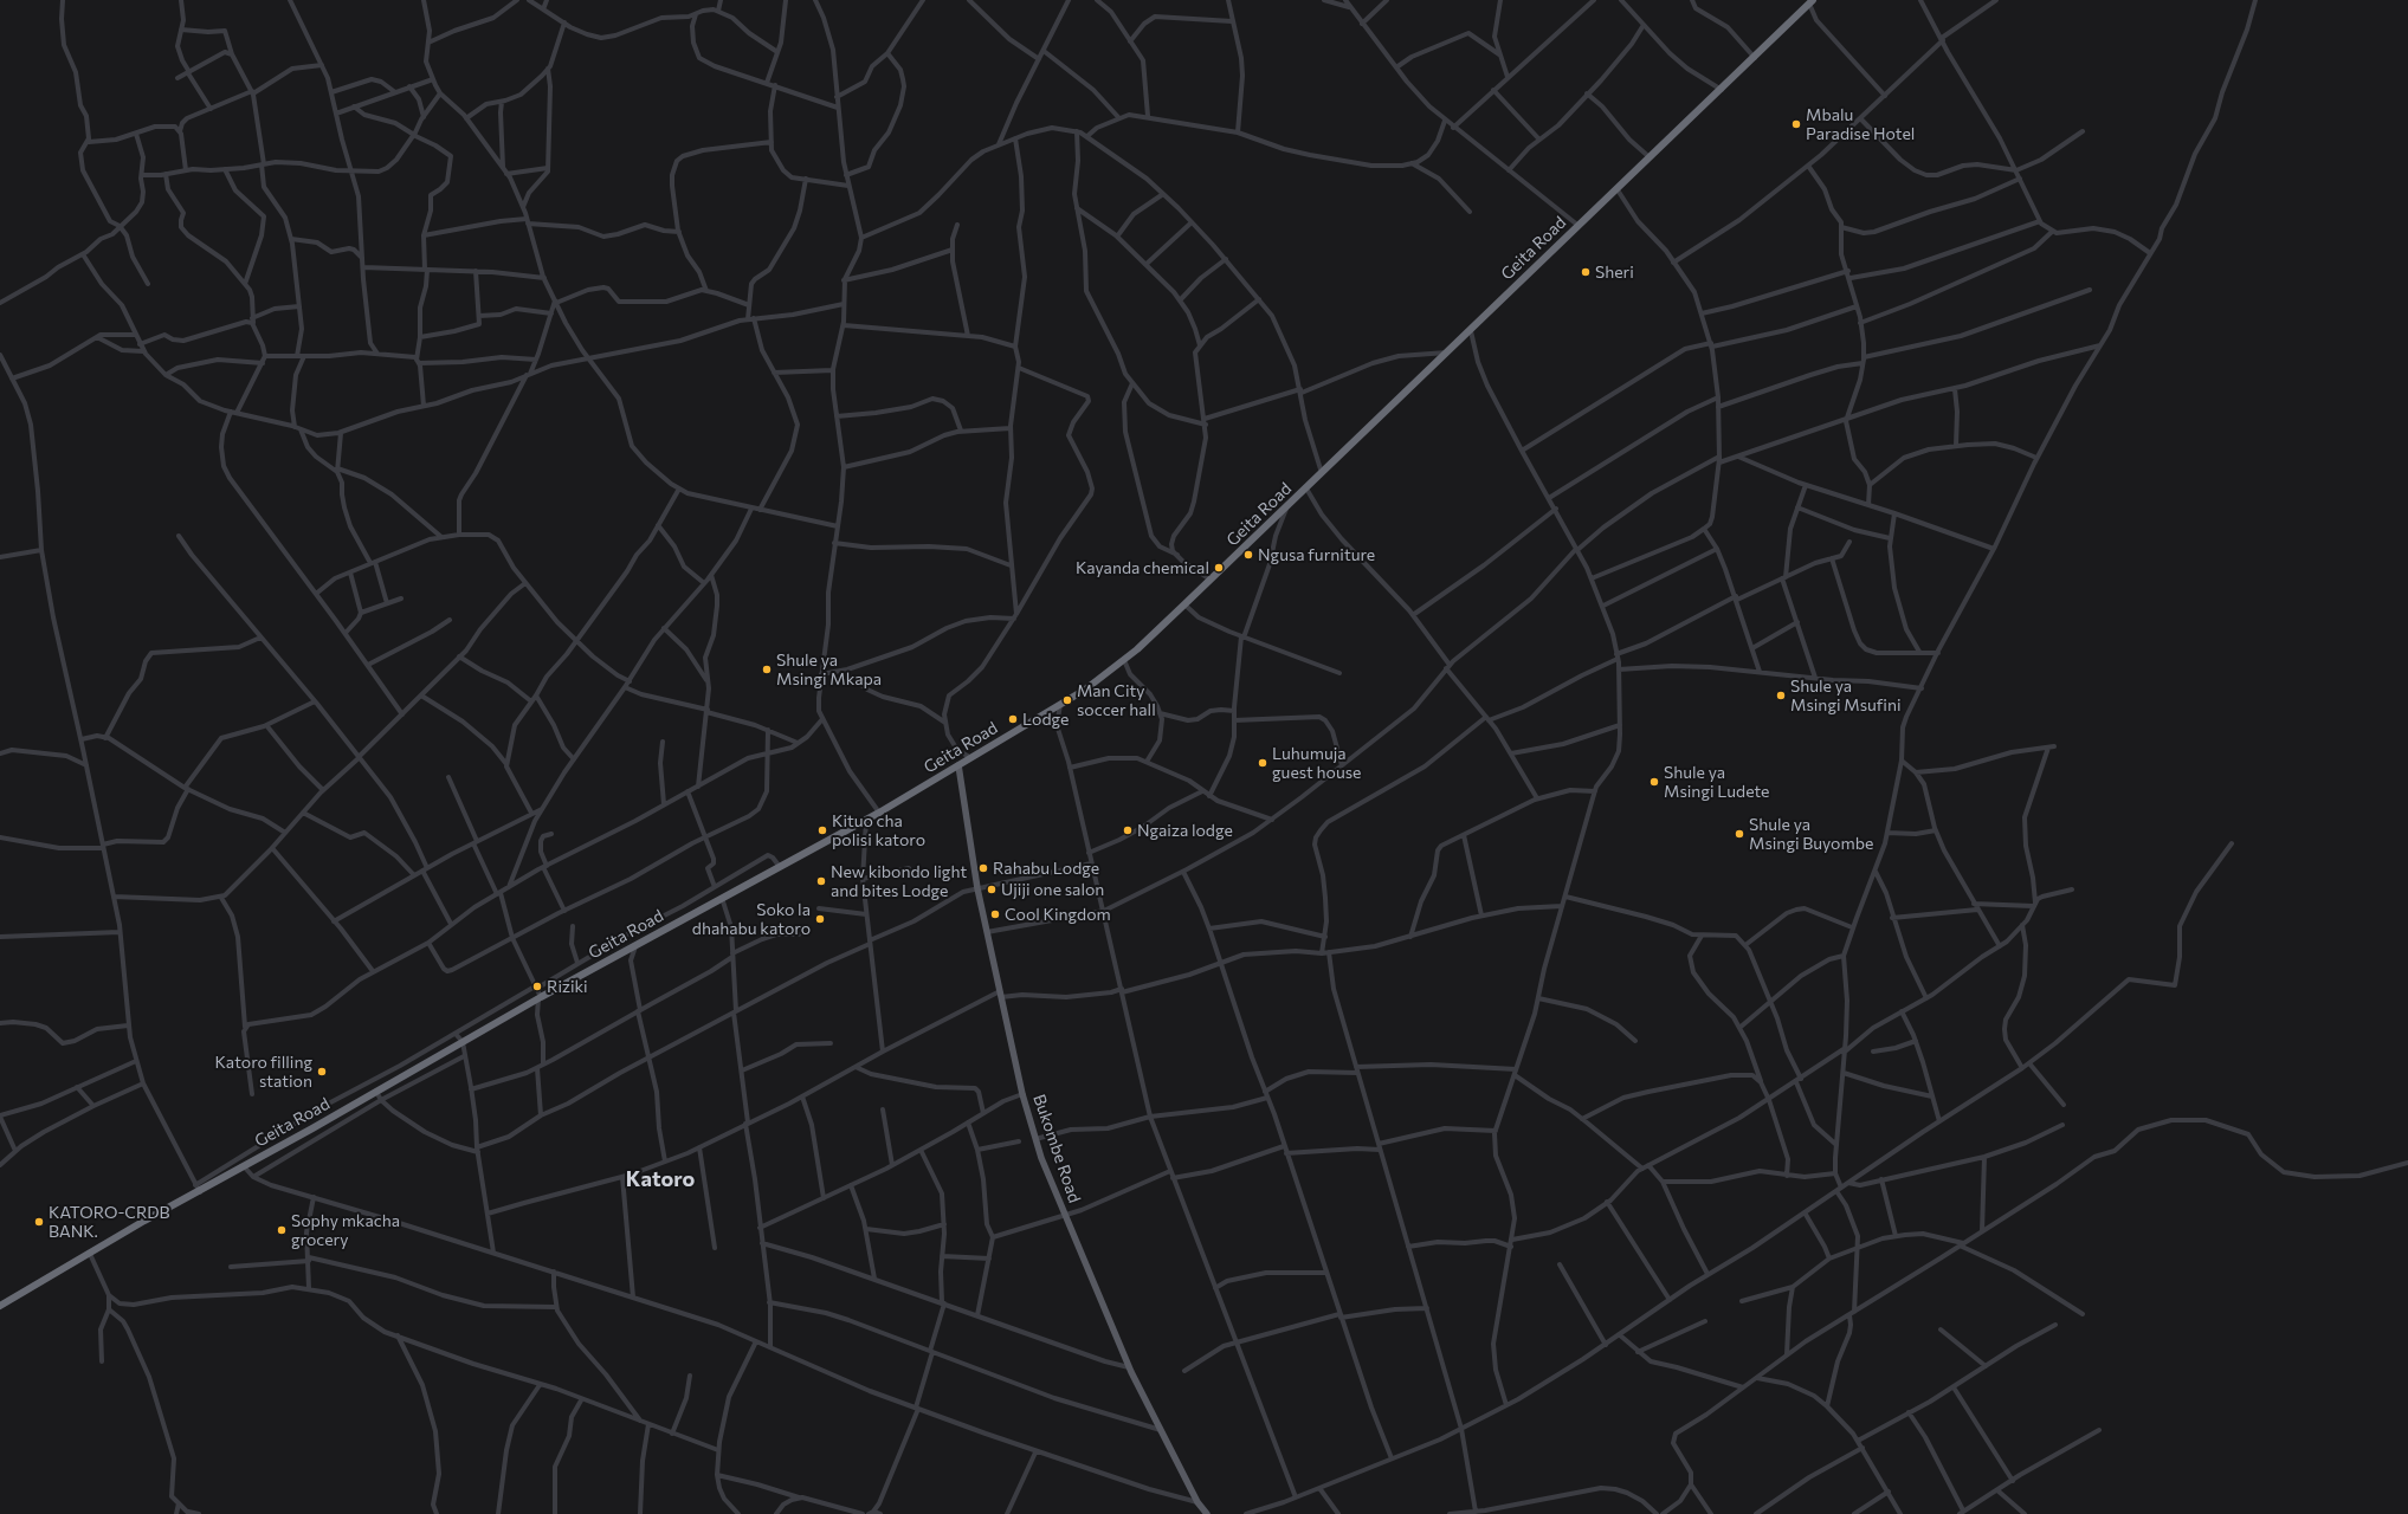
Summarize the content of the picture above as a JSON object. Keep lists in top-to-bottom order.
{
  "streets": {
    "highway": ["Geita Road"],
    "main road": ["Bukombe Road"]
  },
  "crossings": [
    ["Geita Road", "Bukombe Road"]
  ],
  "districts": ["Katoro"],
  "places": [
    "Mbalu Paradise Hotel",
    "Sheri",
    "Ngusa furniture",
    "Kayanda chemical",
    "Shule ya Msingi Mkapa",
    "Shule ya Msingi Msufini",
    "Man City soccer hall",
    "Lodge",
    "Luhumuja guest house",
    "Shule ya Msingi Ludete",
    "Kituo cha polisi katoro",
    "Ngaiza lodge",
    "Shule ya Msingi Buyombe",
    "Rahabu Lodge",
    "New kibondo light and bites Lodge",
    "Ujiji one salon",
    "Cool Kingdom",
    "Soko la dhahabu katoro",
    "Riziki",
    "Katoro filling station",
    "KATORO-CRDB BANK.",
    "Sophy mkacha grocery"
  ]
}
